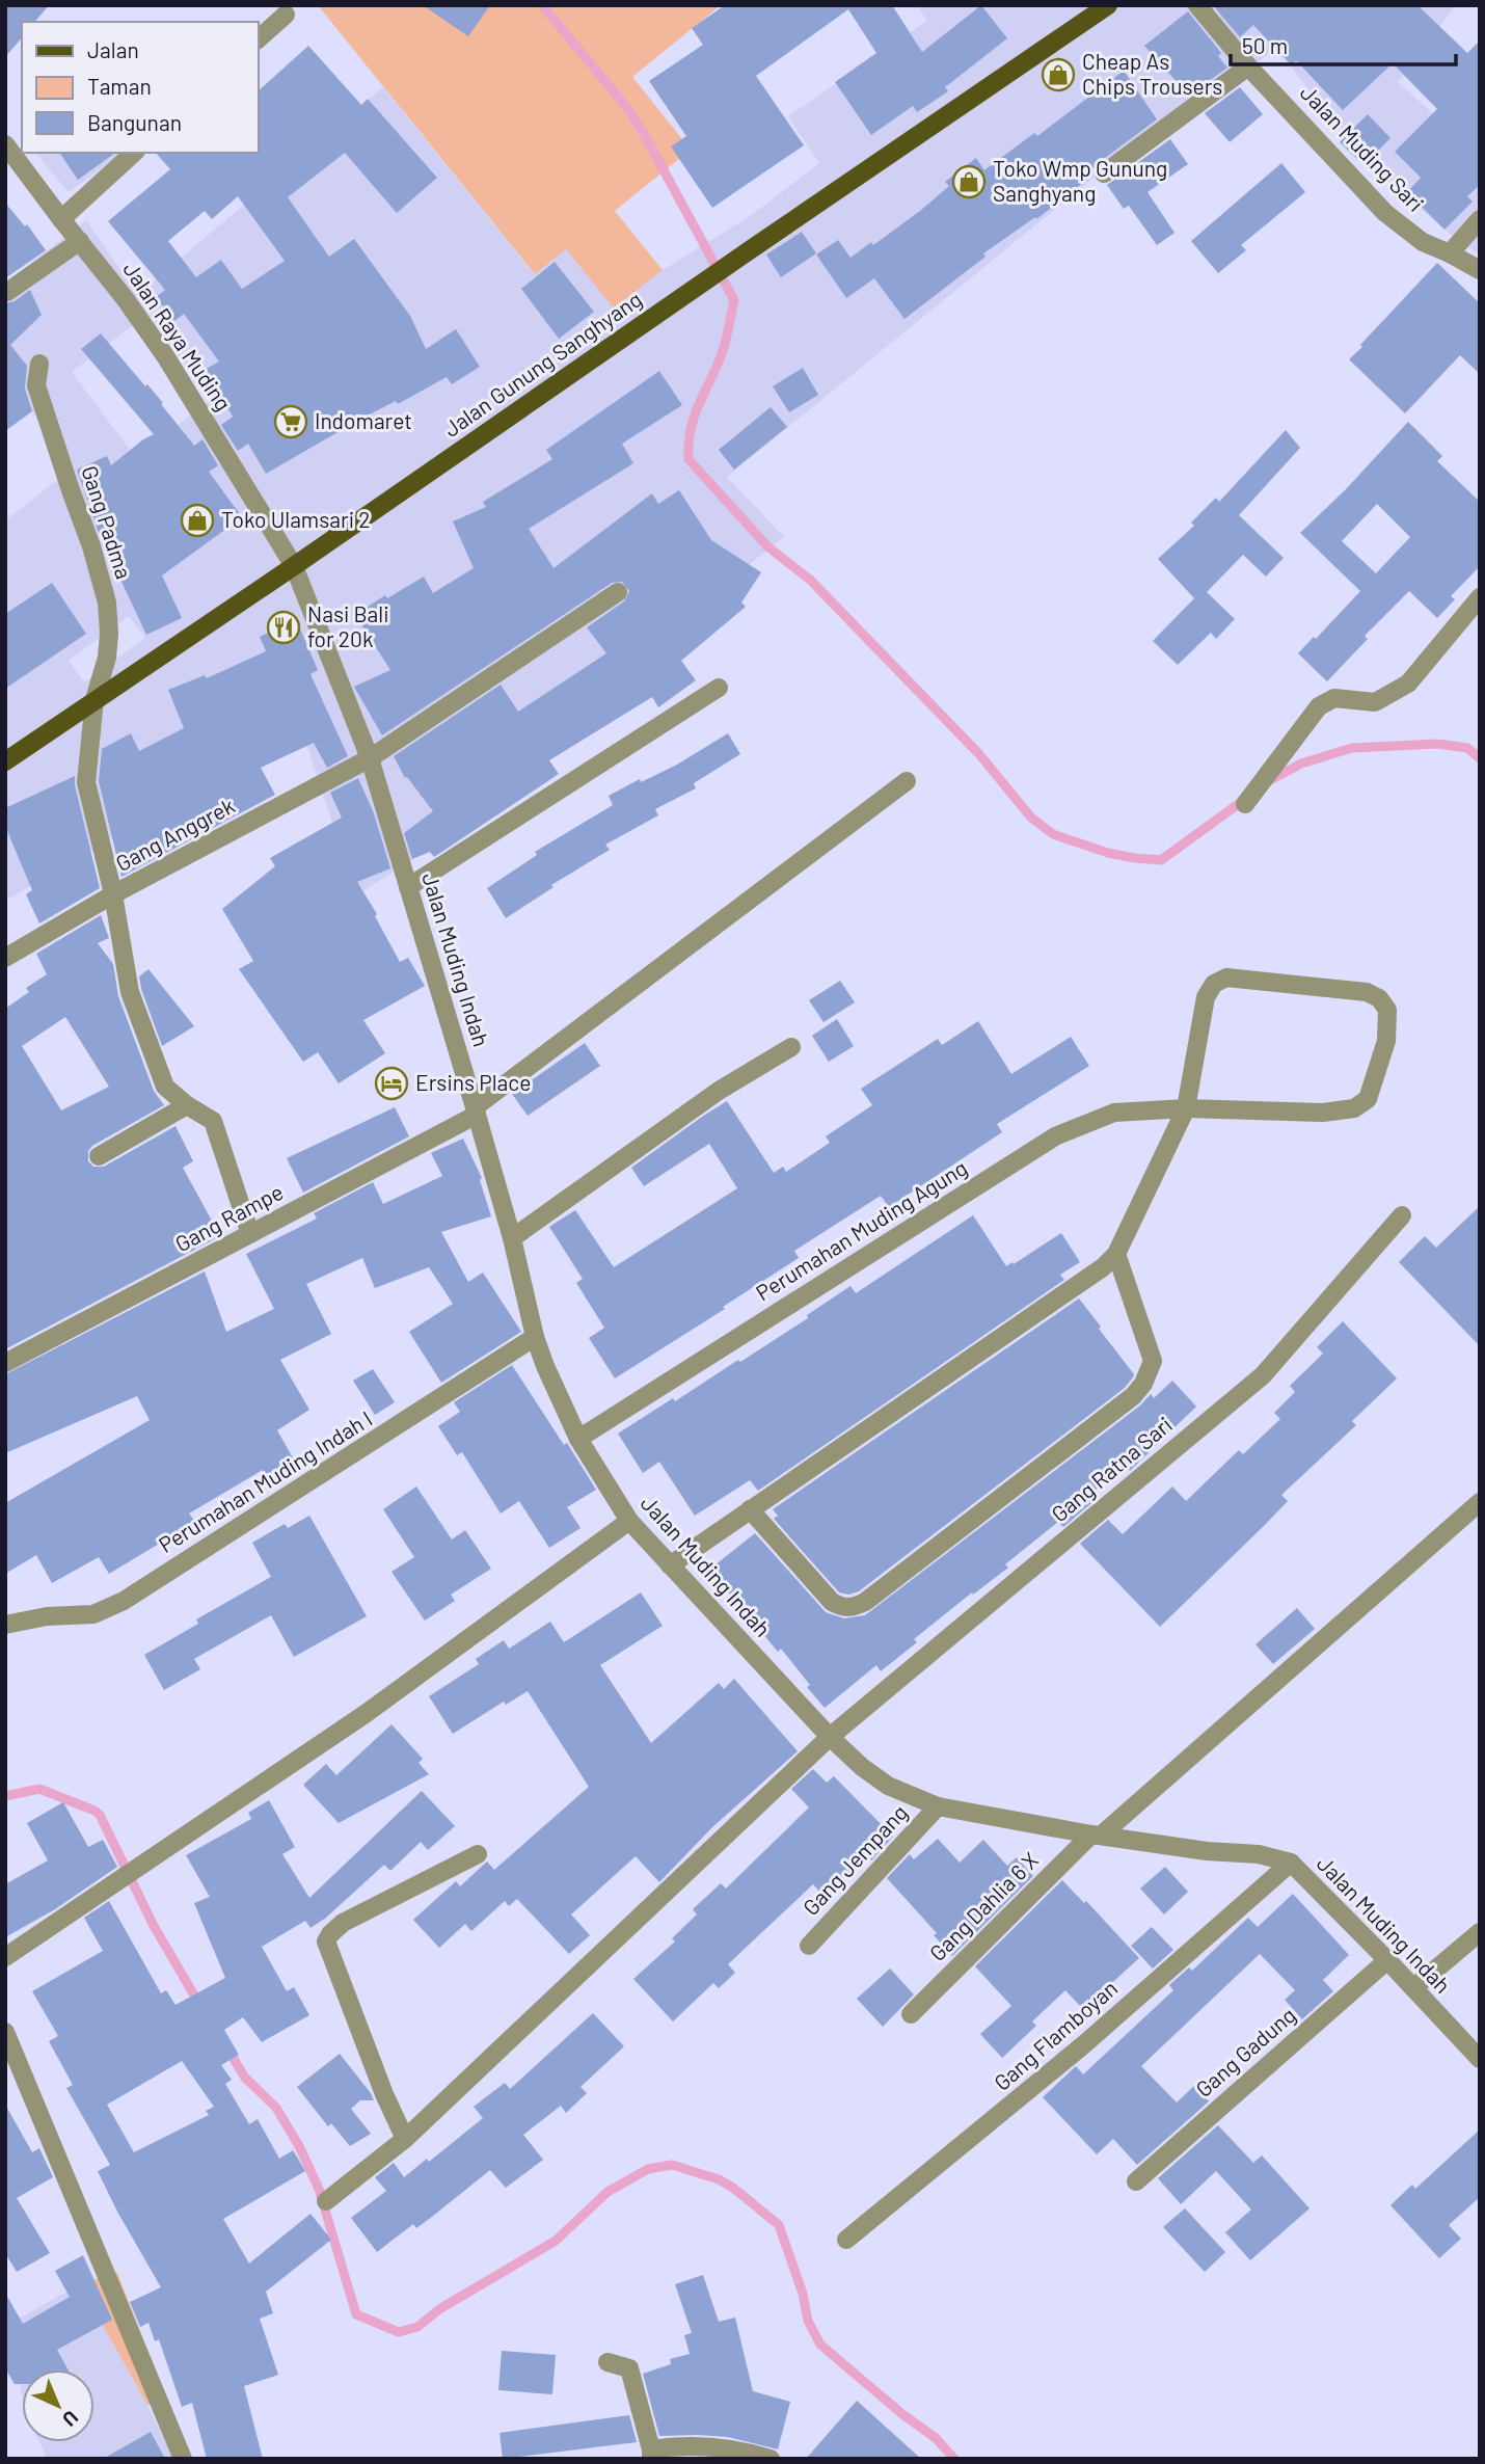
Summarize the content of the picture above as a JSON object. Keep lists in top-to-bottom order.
{
  "streets": {
    "main road": ["Jalan Gunung Sanghyang"],
    "street": [
      "Jalan Muding Sari",
      "Jalan Raya Muding",
      "Gang Padma",
      "Gang Anggrek",
      "Jalan Muding Indah",
      "Gang Rampe",
      "Perumahan Muding Agung",
      "Gang Ratna Sari",
      "Perumahan Muding Indah I",
      "Gang Jempang",
      "Gang Dahlia 6 X",
      "Gang Flamboyan",
      "Gang Gadung"
    ]
  },
  "crossings": [
    ["Jalan Raya Muding", "Jalan Gunung Sanghyang"],
    ["Jalan Raya Muding", "Jalan Muding Indah"],
    ["Jalan Gunung Sanghyang", "Gang Padma"],
    ["Jalan Gunung Sanghyang", "Jalan Muding Indah"],
    ["Gang Padma", "Gang Anggrek"],
    ["Gang Padma", "Gang Rampe"],
    ["Gang Anggrek", "Jalan Muding Indah"],
    ["Jalan Muding Indah", "Gang Rampe"],
    ["Jalan Muding Indah", "Perumahan Muding Agung"],
    ["Jalan Muding Indah", "Gang Ratna Sari"],
    ["Jalan Muding Indah", "Perumahan Muding Indah I"],
    ["Jalan Muding Indah", "Gang Jempang"],
    ["Jalan Muding Indah", "Gang Dahlia 6 X"],
    ["Jalan Muding Indah", "Gang Flamboyan"],
    ["Jalan Muding Indah", "Gang Gadung"]
  ],
  "places": {
    "shop": ["Cheap As Chips Trousers", "Toko Wmp Gunung Sanghyang", "Toko Ulamsari 2"],
    "supermarket": ["Indomaret"],
    "restaurant": ["Nasi Bali for 20k"],
    "hotel": ["Ersins Place"]
  },
  "legend": ["Jalan", "Taman", "Bangunan"],
  "scale_bar": "50 m",
  "north": "bottom right"
}
